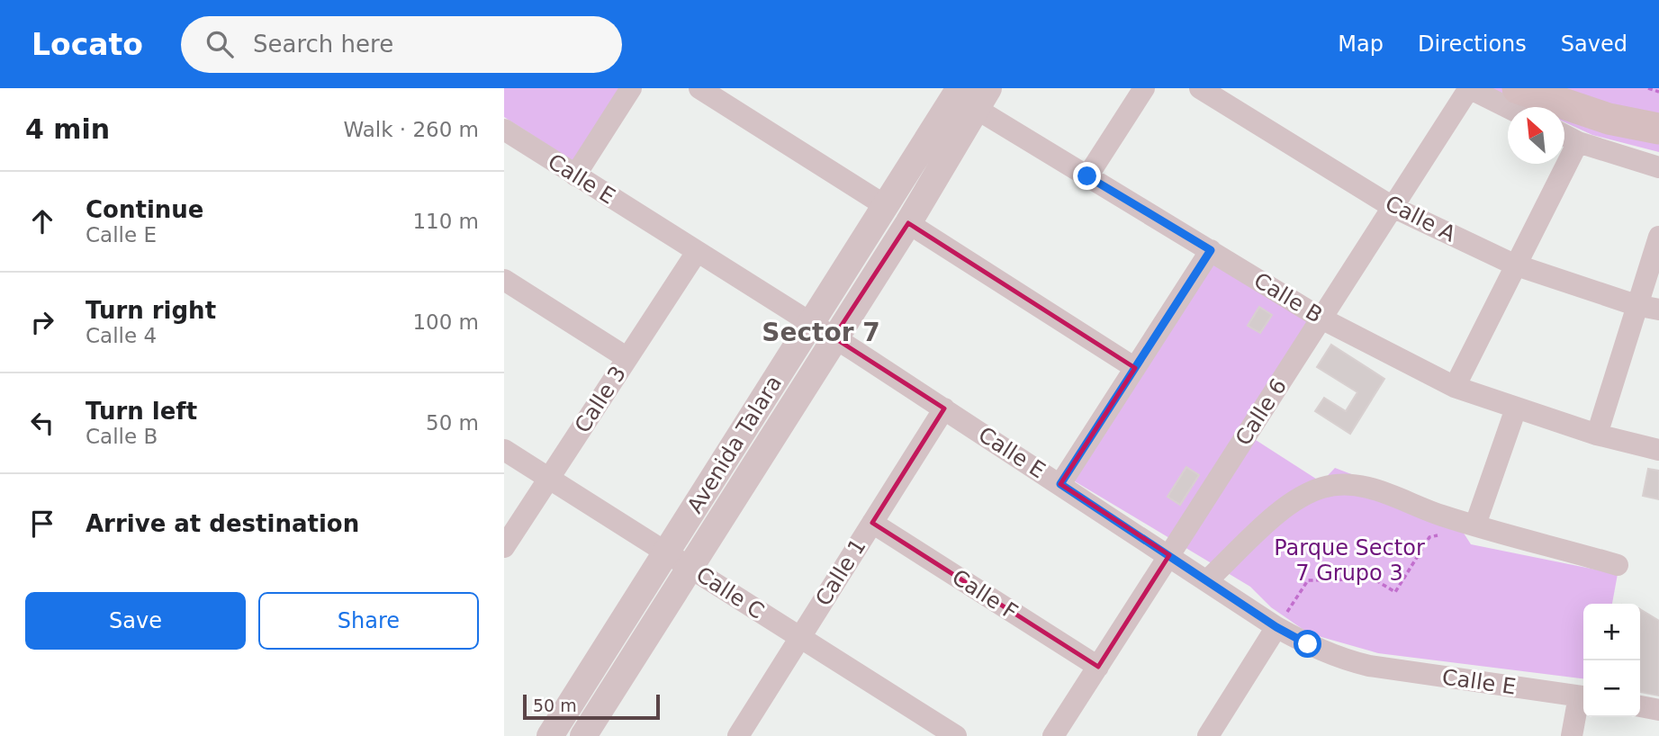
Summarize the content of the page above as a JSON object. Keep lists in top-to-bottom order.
{
  "streets": {
    "street": [
      "Calle E",
      "Calle A",
      "Calle B",
      "Calle 3",
      "Calle 6",
      "Avenida Talara",
      "Calle 1",
      "Calle C",
      "Calle F"
    ]
  },
  "crossings": [
    ["Calle E", "Calle 3"],
    ["Calle E", "Calle 6"],
    ["Calle E", "Avenida Talara"],
    ["Calle E", "Calle 1"],
    ["Calle A", "Calle 6"],
    ["Calle B", "Calle 6"],
    ["Calle B", "Avenida Talara"],
    ["Calle 3", "Calle C"],
    ["Calle 6", "Calle F"],
    ["Avenida Talara", "Calle C"],
    ["Calle 1", "Calle C"],
    ["Calle 1", "Calle F"]
  ],
  "districts": ["Sector 7"],
  "parks": ["Parque Sector 7 Grupo 3"],
  "scale_bar": "50 m",
  "north": "top left",
  "page": {
    "header": "Locato",
    "search": "Search here",
    "nav": ["Map", "Directions", "Saved"],
    "heading": ["4 min", "Walk · 260 m"],
    "list": [
      ["Continue", "Calle E", "110 m"],
      ["Turn right", "Calle 4", "100 m"],
      ["Turn left", "Calle B", "50 m"],
      "Arrive at destination"
    ],
    "buttons": ["Save", "Share"],
    "map_buttons": ["+", "−"],
    "scale": "50 m"
  }
}
